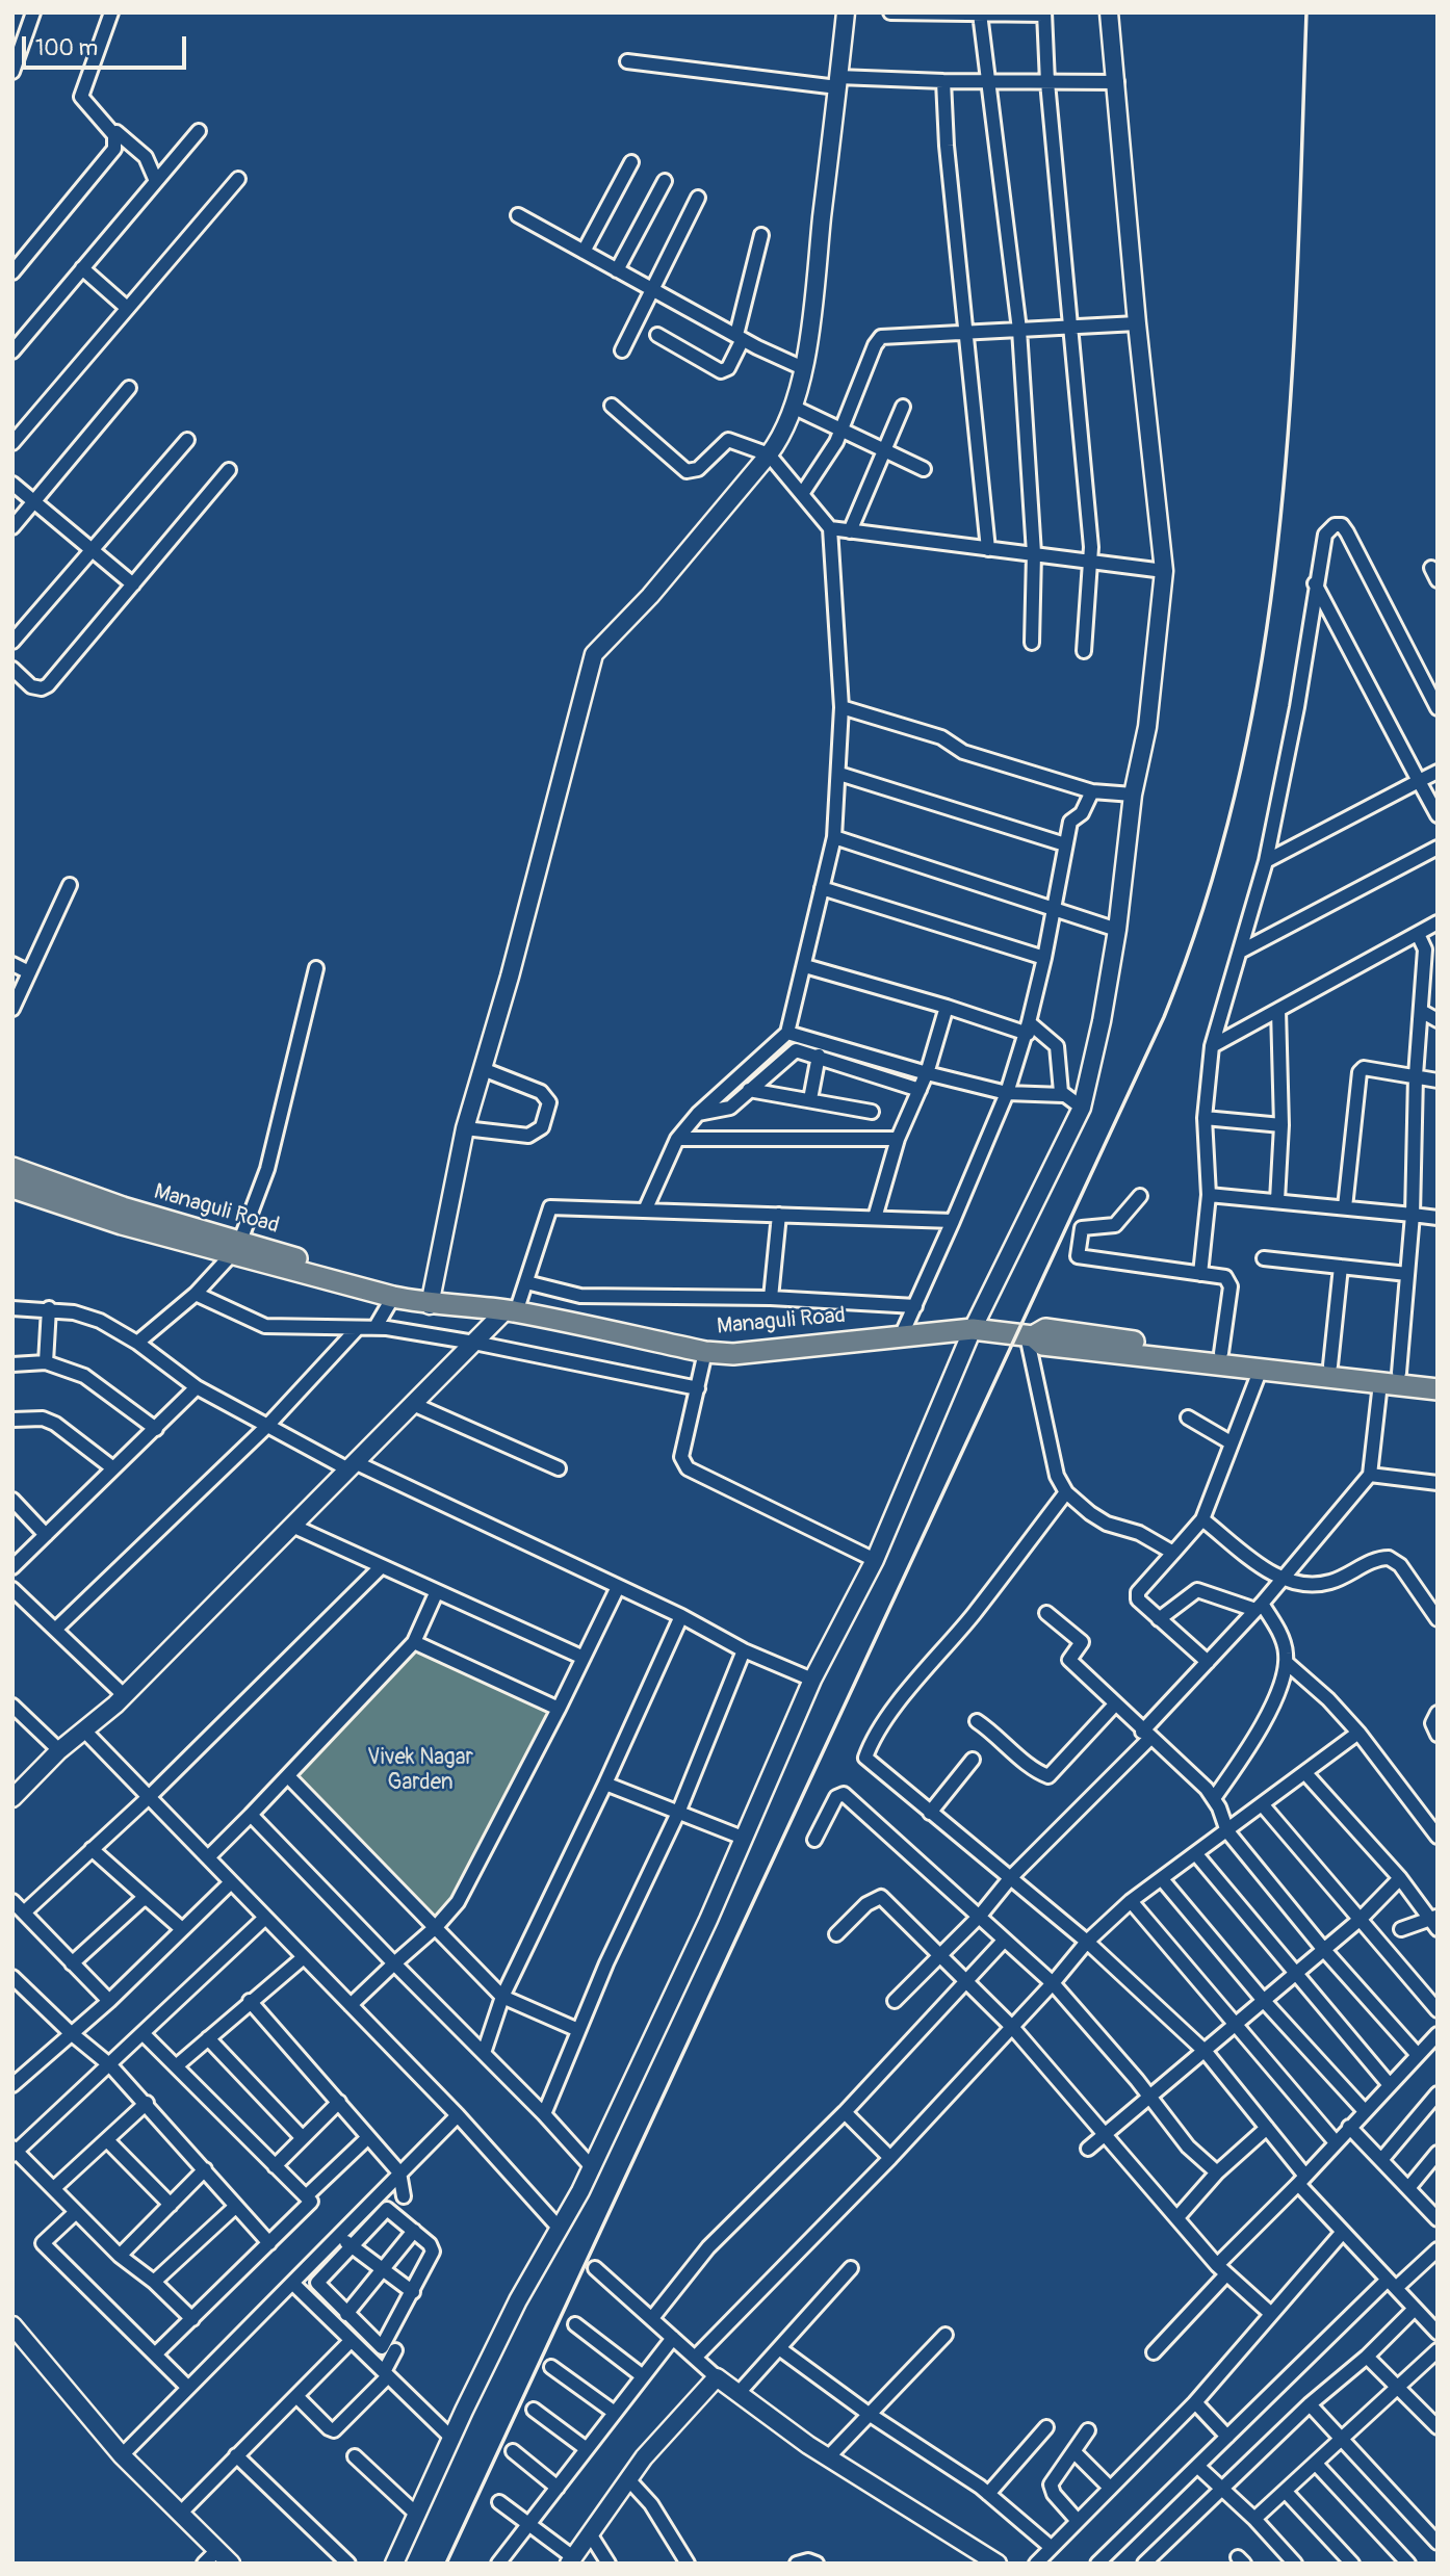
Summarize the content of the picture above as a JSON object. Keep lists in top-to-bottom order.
{
  "streets": {
    "main road": ["Managuli Road"]
  },
  "parks": ["Vivek Nagar Garden"],
  "scale_bar": "100 m"
}
